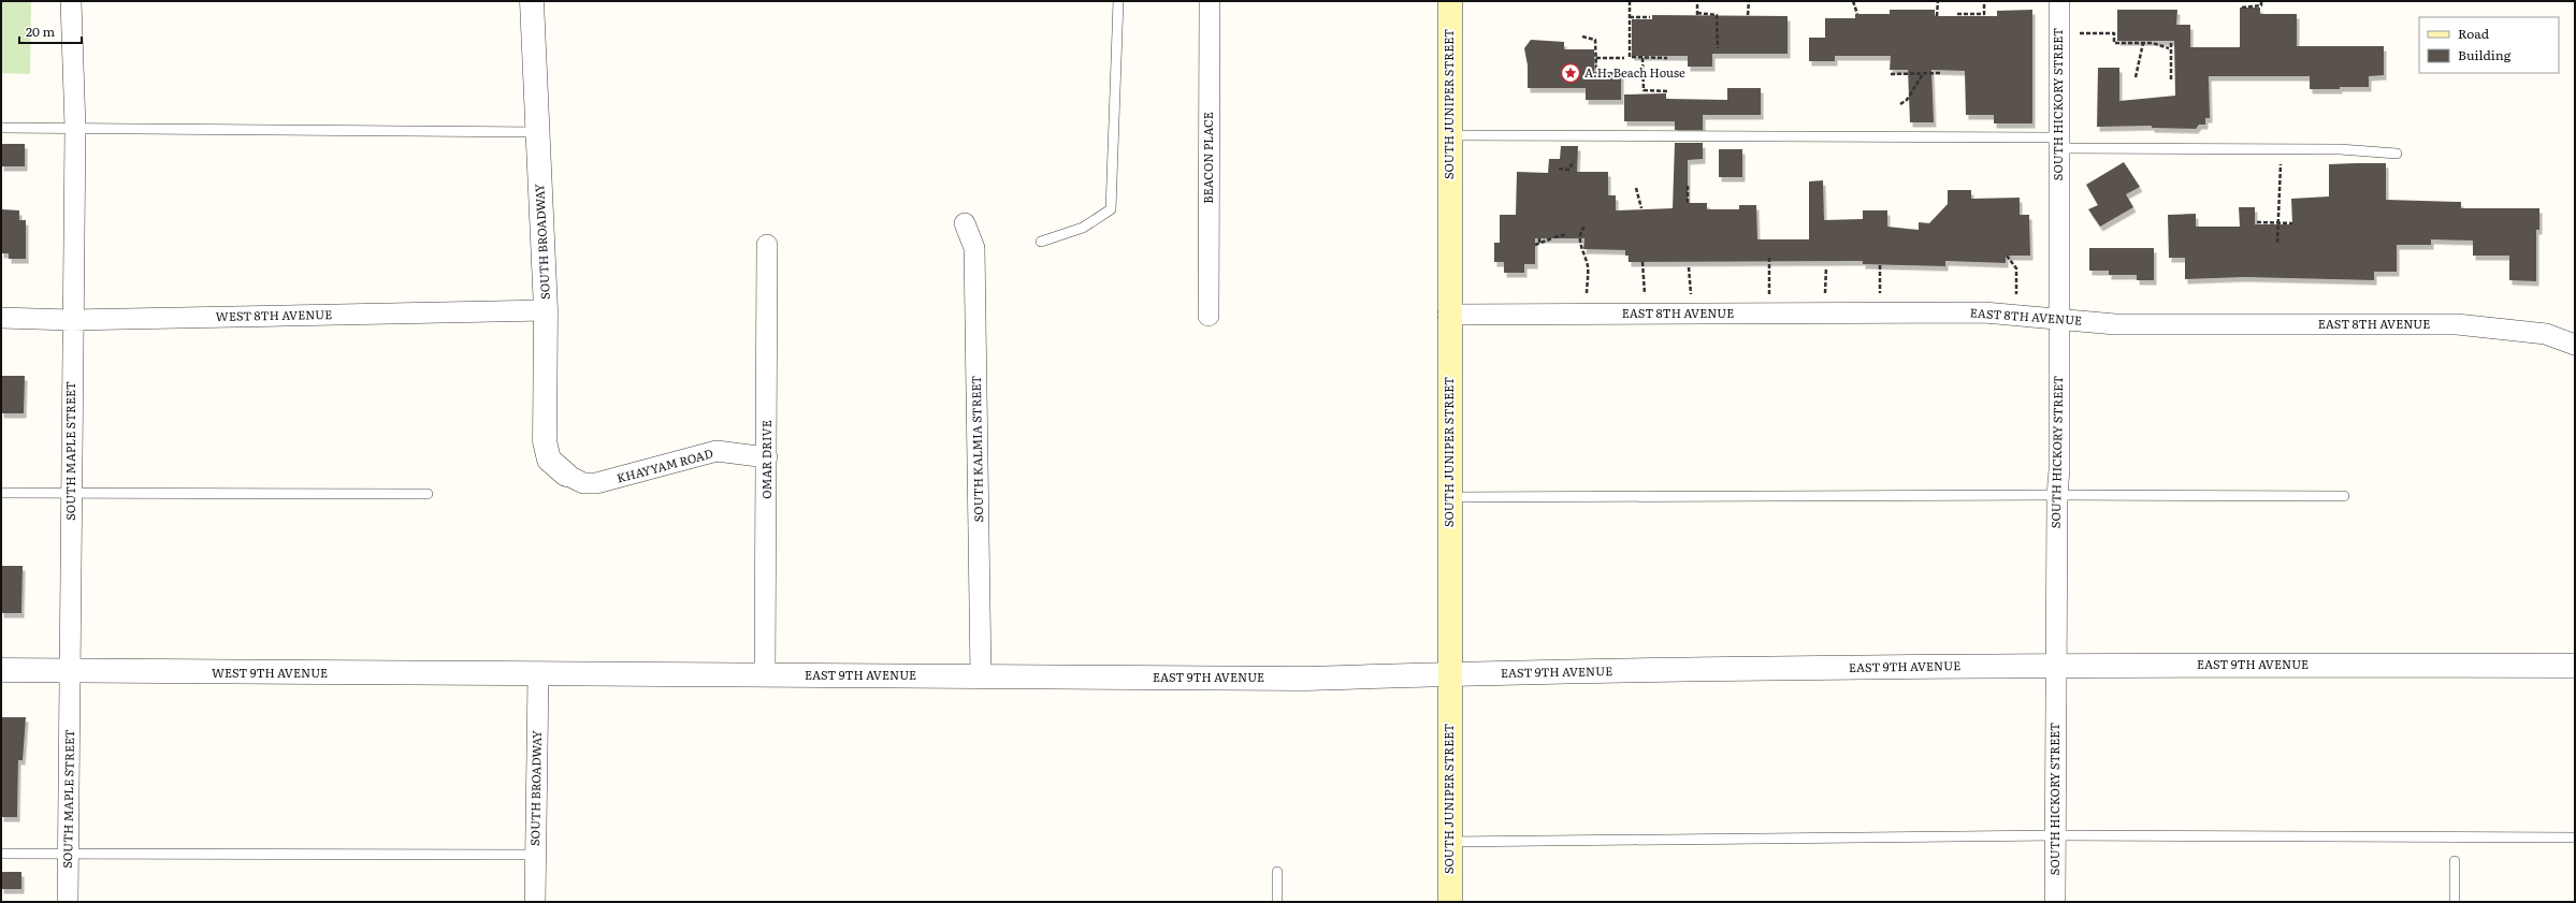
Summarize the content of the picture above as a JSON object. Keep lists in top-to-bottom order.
{
  "streets": {
    "main road": ["SOUTH JUNIPER STREET"],
    "street": [
      "SOUTH HICKORY STREET",
      "BEACON PLACE",
      "SOUTH BROADWAY",
      "EAST 8TH AVENUE",
      "WEST 8TH AVENUE",
      "SOUTH KALMIA STREET",
      "SOUTH MAPLE STREET",
      "OMAR DRIVE",
      "KHAYYAM ROAD",
      "EAST 9TH AVENUE",
      "WEST 9TH AVENUE"
    ]
  },
  "crossings": [
    ["SOUTH JUNIPER STREET", "EAST 8TH AVENUE"],
    ["SOUTH JUNIPER STREET", "EAST 9TH AVENUE"],
    ["SOUTH HICKORY STREET", "EAST 8TH AVENUE"],
    ["SOUTH HICKORY STREET", "EAST 9TH AVENUE"],
    ["SOUTH BROADWAY", "WEST 8TH AVENUE"],
    ["SOUTH BROADWAY", "KHAYYAM ROAD"],
    ["SOUTH BROADWAY", "EAST 9TH AVENUE"],
    ["SOUTH BROADWAY", "WEST 9TH AVENUE"],
    ["WEST 8TH AVENUE", "SOUTH MAPLE STREET"],
    ["SOUTH KALMIA STREET", "EAST 9TH AVENUE"],
    ["SOUTH MAPLE STREET", "WEST 9TH AVENUE"],
    ["OMAR DRIVE", "KHAYYAM ROAD"],
    ["OMAR DRIVE", "EAST 9TH AVENUE"],
    ["EAST 9TH AVENUE", "WEST 9TH AVENUE"]
  ],
  "places": {
    "place": ["A.H. Beach House"]
  },
  "legend": ["Road", "Building"],
  "scale_bar": "20 m"
}
